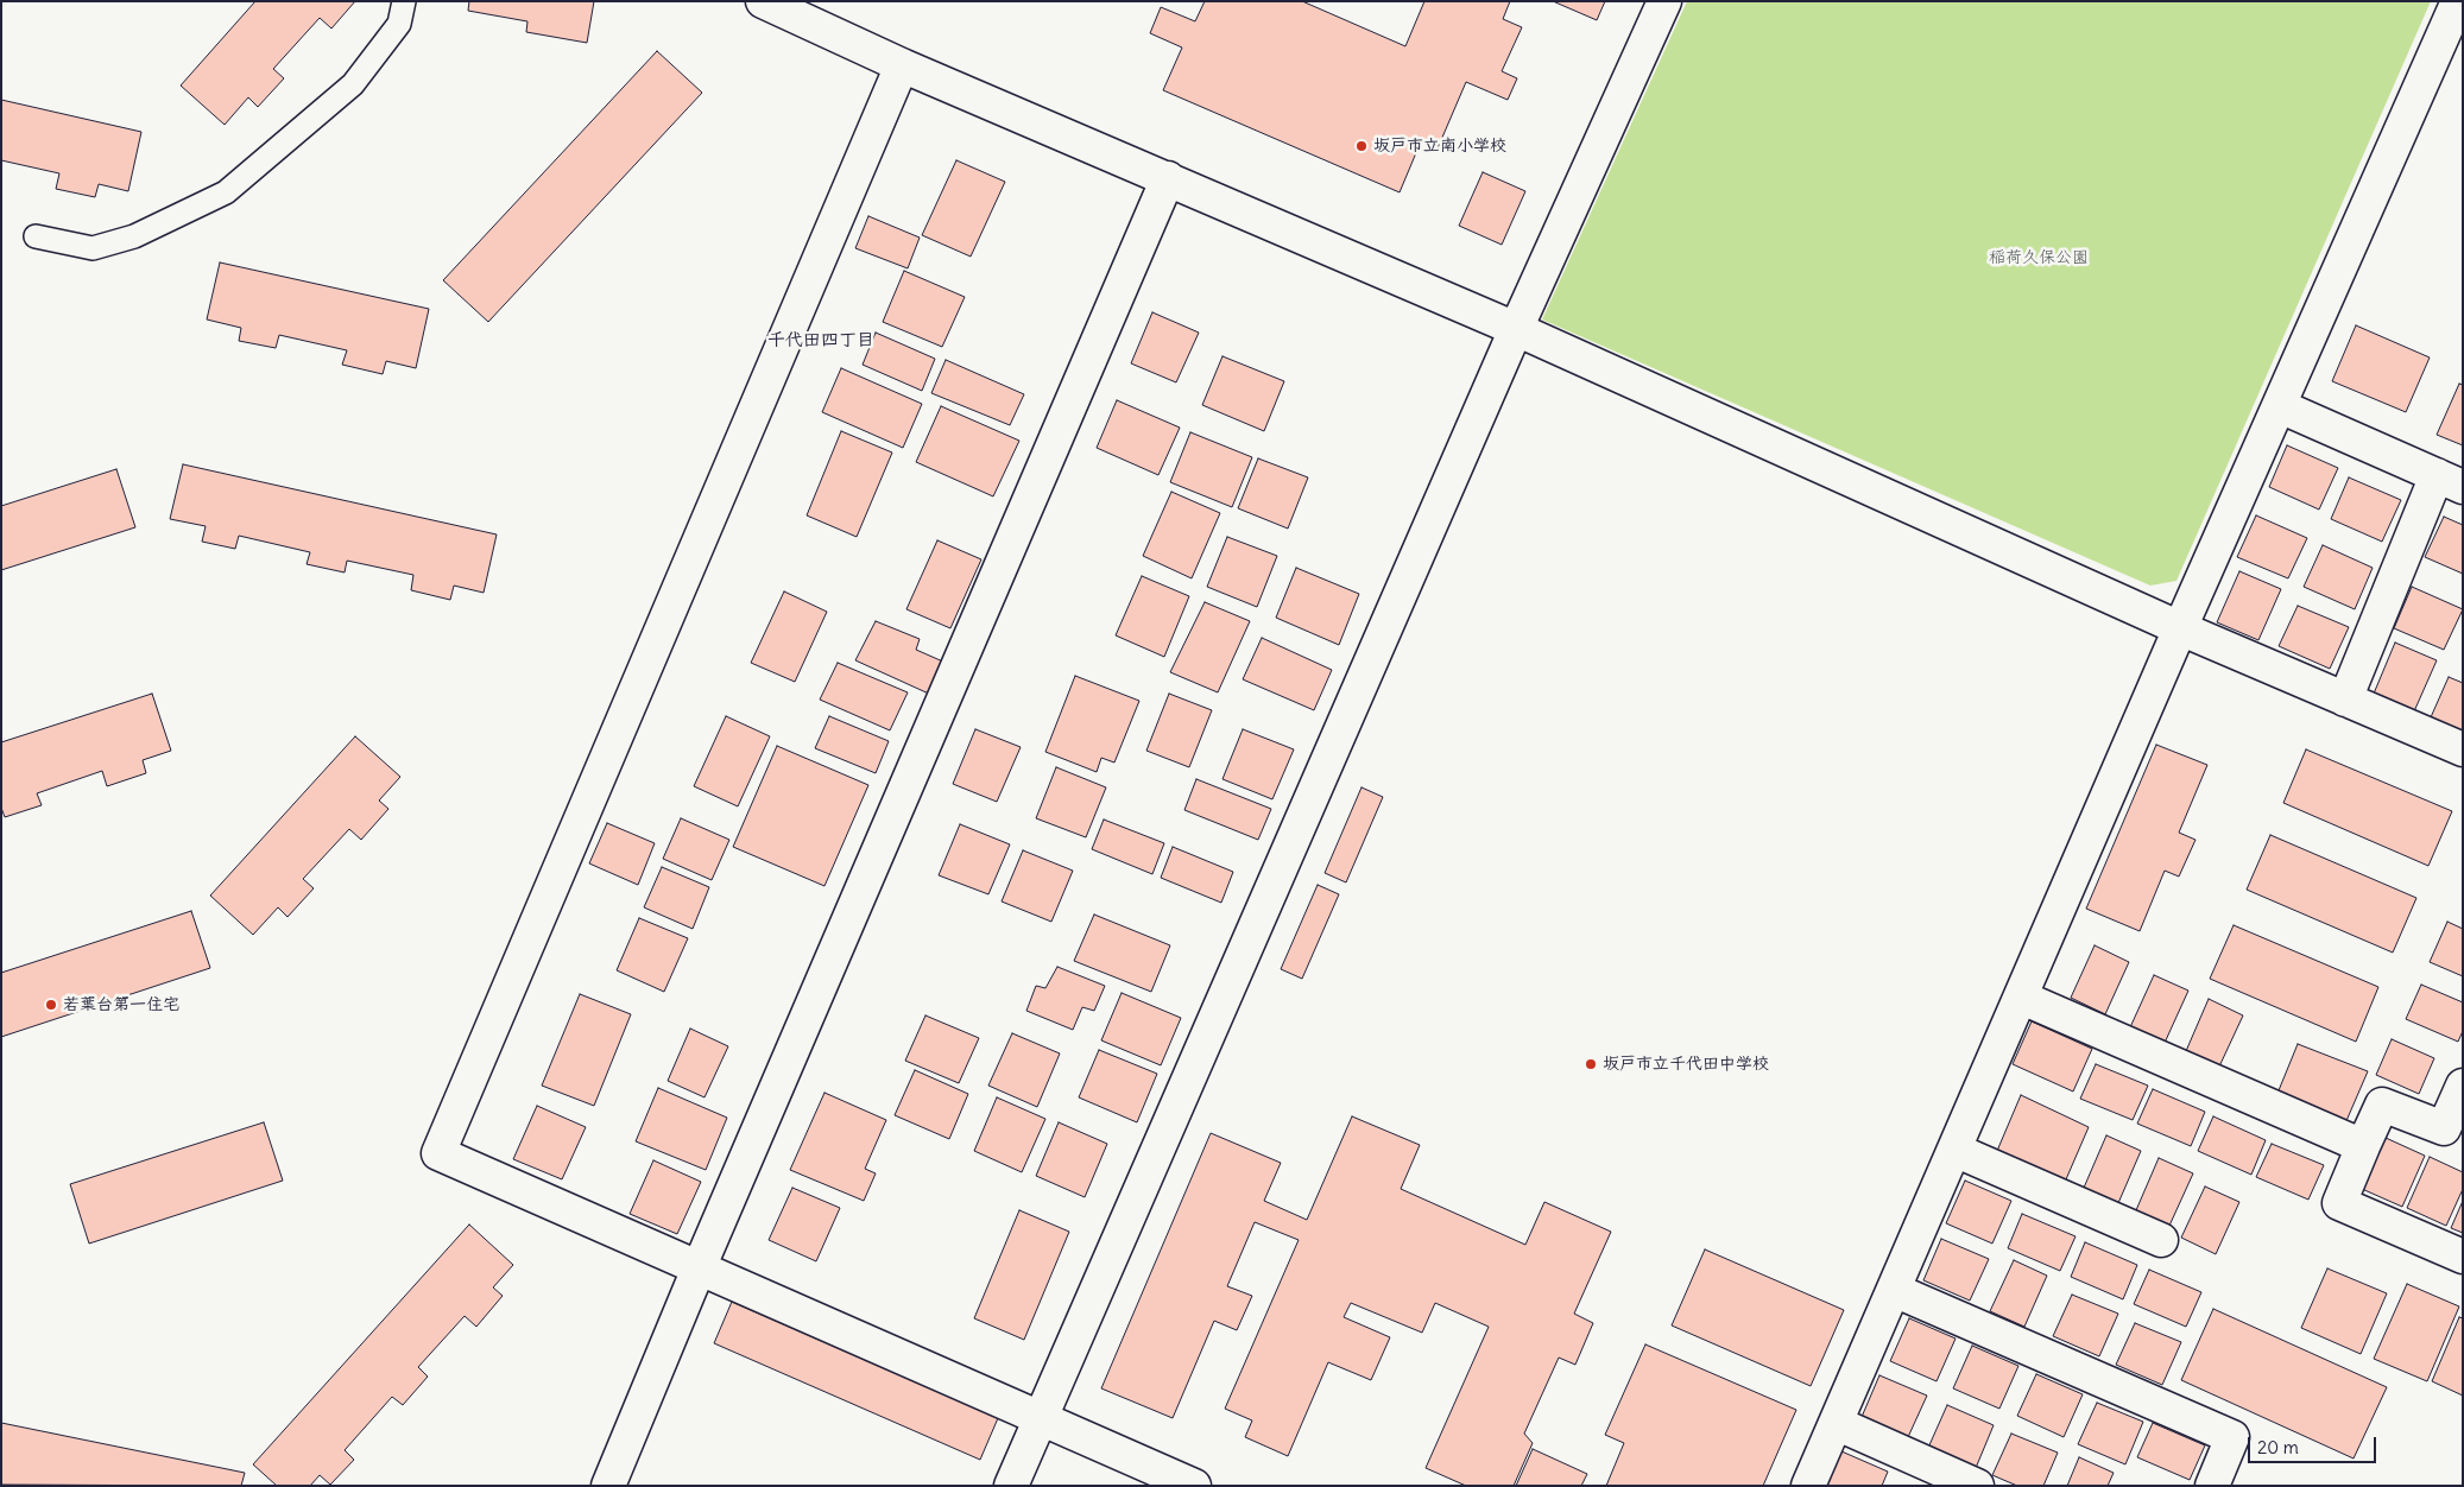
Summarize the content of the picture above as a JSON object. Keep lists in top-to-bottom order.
{
  "districts": ["千代田四丁目"],
  "parks": ["稲荷久保公園"],
  "places": ["坂戸市立南小学校", "若葉台第一住宅", "坂戸市立千代田中学校"],
  "scale_bar": "20 m"
}
